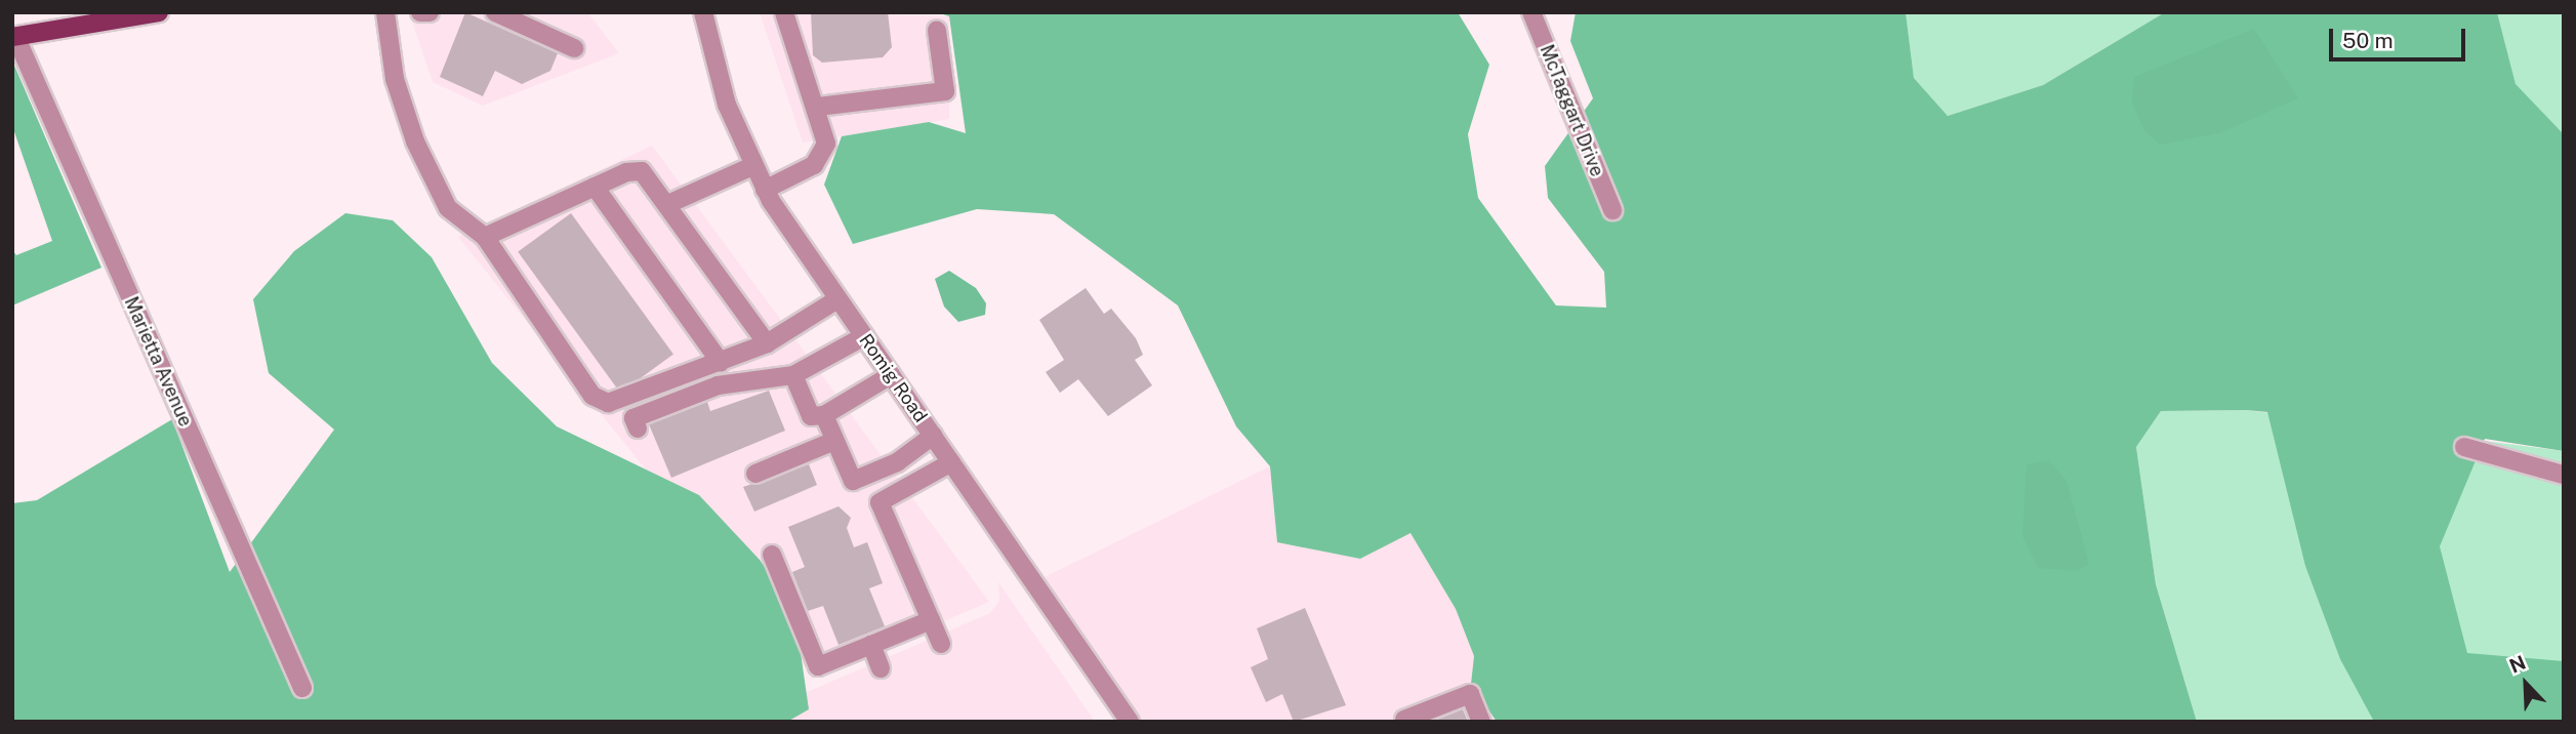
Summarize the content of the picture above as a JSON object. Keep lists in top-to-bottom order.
{
  "streets": {
    "street": ["McTaggart Drive", "Marietta Avenue", "Romig Road"]
  },
  "scale_bar": "50 m",
  "north": "top left"
}
